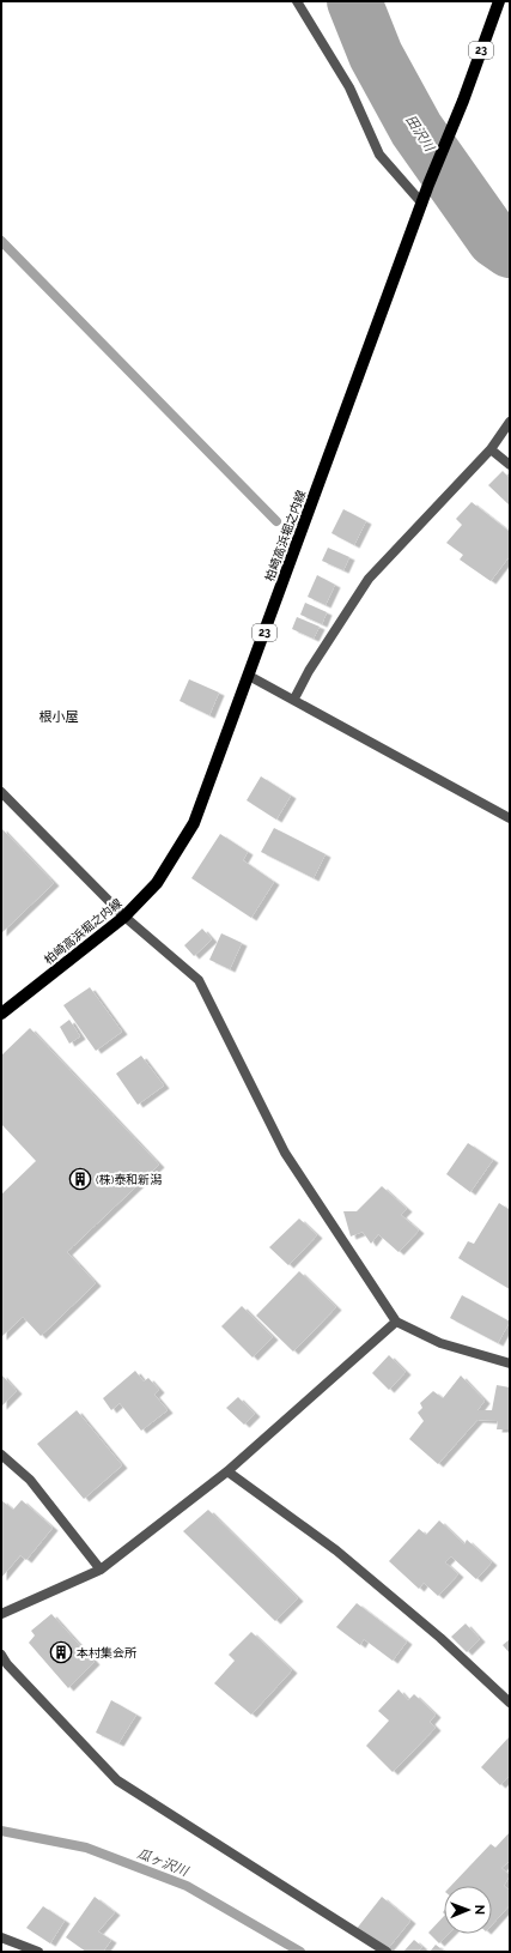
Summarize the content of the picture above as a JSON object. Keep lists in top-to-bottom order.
{
  "streets": {
    "main road": ["23", "柏崎高浜堀之内線"]
  },
  "districts": ["根小屋"],
  "water": ["田沢川", "瓜ヶ沢川"],
  "places": {
    "building": ["(株)泰和新潟", "本村集会所"]
  },
  "north": "right"
}
